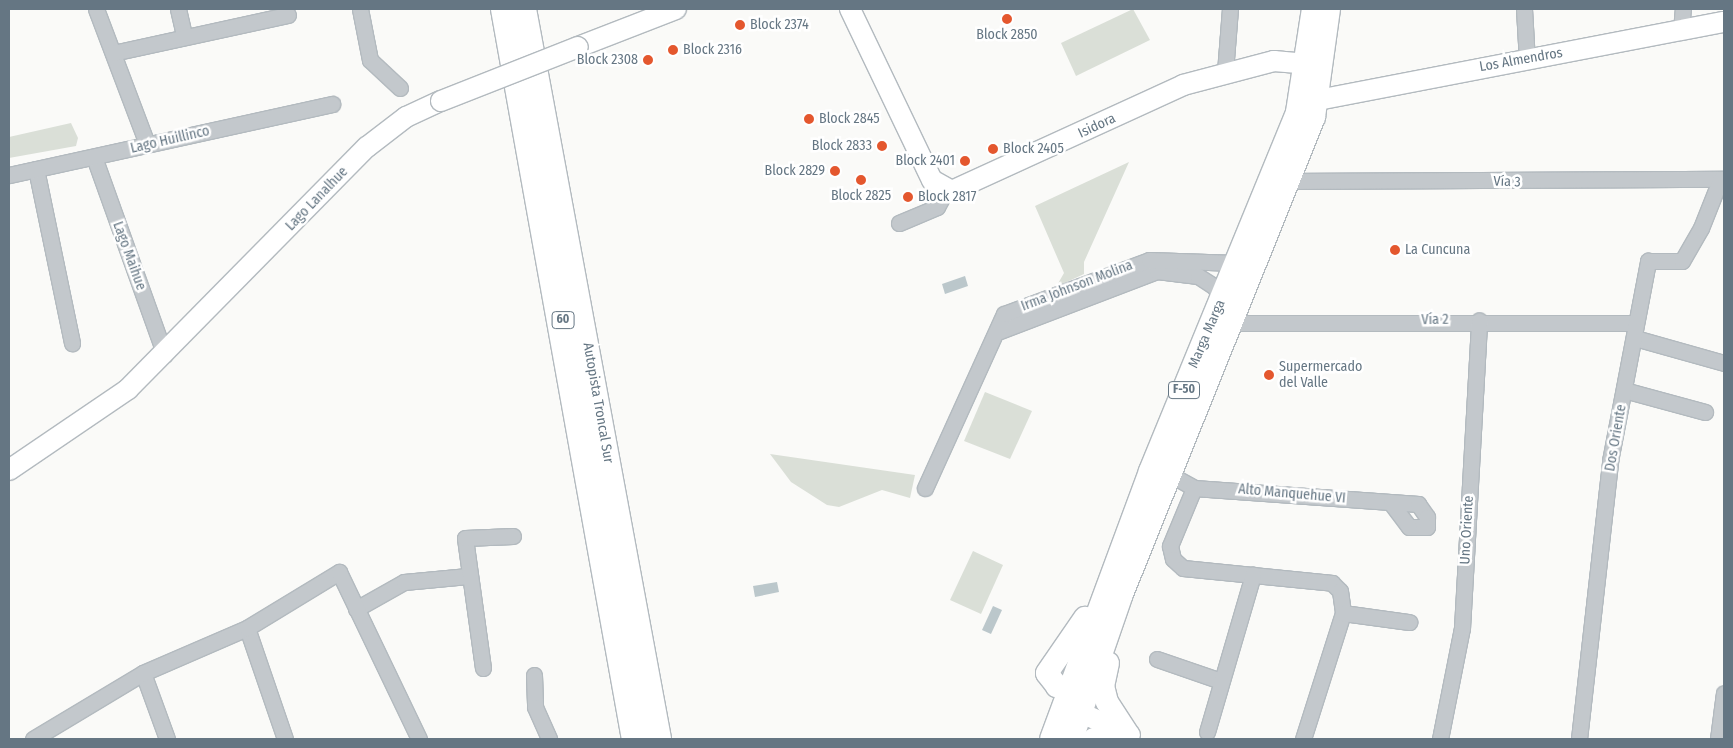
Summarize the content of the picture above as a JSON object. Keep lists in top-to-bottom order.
{
  "streets": {
    "highway": ["60", "Autopista Troncal Sur"],
    "main road": ["Marga Marga", "F-50"],
    "street": [
      "Los Almendros",
      "Isidora",
      "Lago Huillinco",
      "Vía 3",
      "Lago Lanalhue",
      "Lago Maihue",
      "Irma Johnson Molina",
      "Vía 2",
      "Dos Oriente",
      "Alto Manquehue VI",
      "Uno Oriente"
    ]
  },
  "crossings": [
    ["Los Almendros", "Marga Marga"],
    ["Isidora", "Marga Marga"],
    ["Lago Huillinco", "Lago Maihue"],
    ["Vía 3", "Marga Marga"],
    ["Vía 3", "Dos Oriente"],
    ["Lago Lanalhue", "Lago Maihue"],
    ["Irma Johnson Molina", "Vía 2"],
    ["Irma Johnson Molina", "Marga Marga"],
    ["Vía 2", "Marga Marga"],
    ["Vía 2", "Dos Oriente"],
    ["Vía 2", "Uno Oriente"],
    ["Marga Marga", "Alto Manquehue VI"]
  ],
  "places": [
    "Block 2850",
    "Block 2374",
    "Block 2316",
    "Block 2308",
    "Block 2845",
    "Block 2833",
    "Block 2405",
    "Block 2401",
    "Block 2829",
    "Block 2825",
    "Block 2817",
    "La Cuncuna",
    "Supermercado del Valle"
  ]
}
